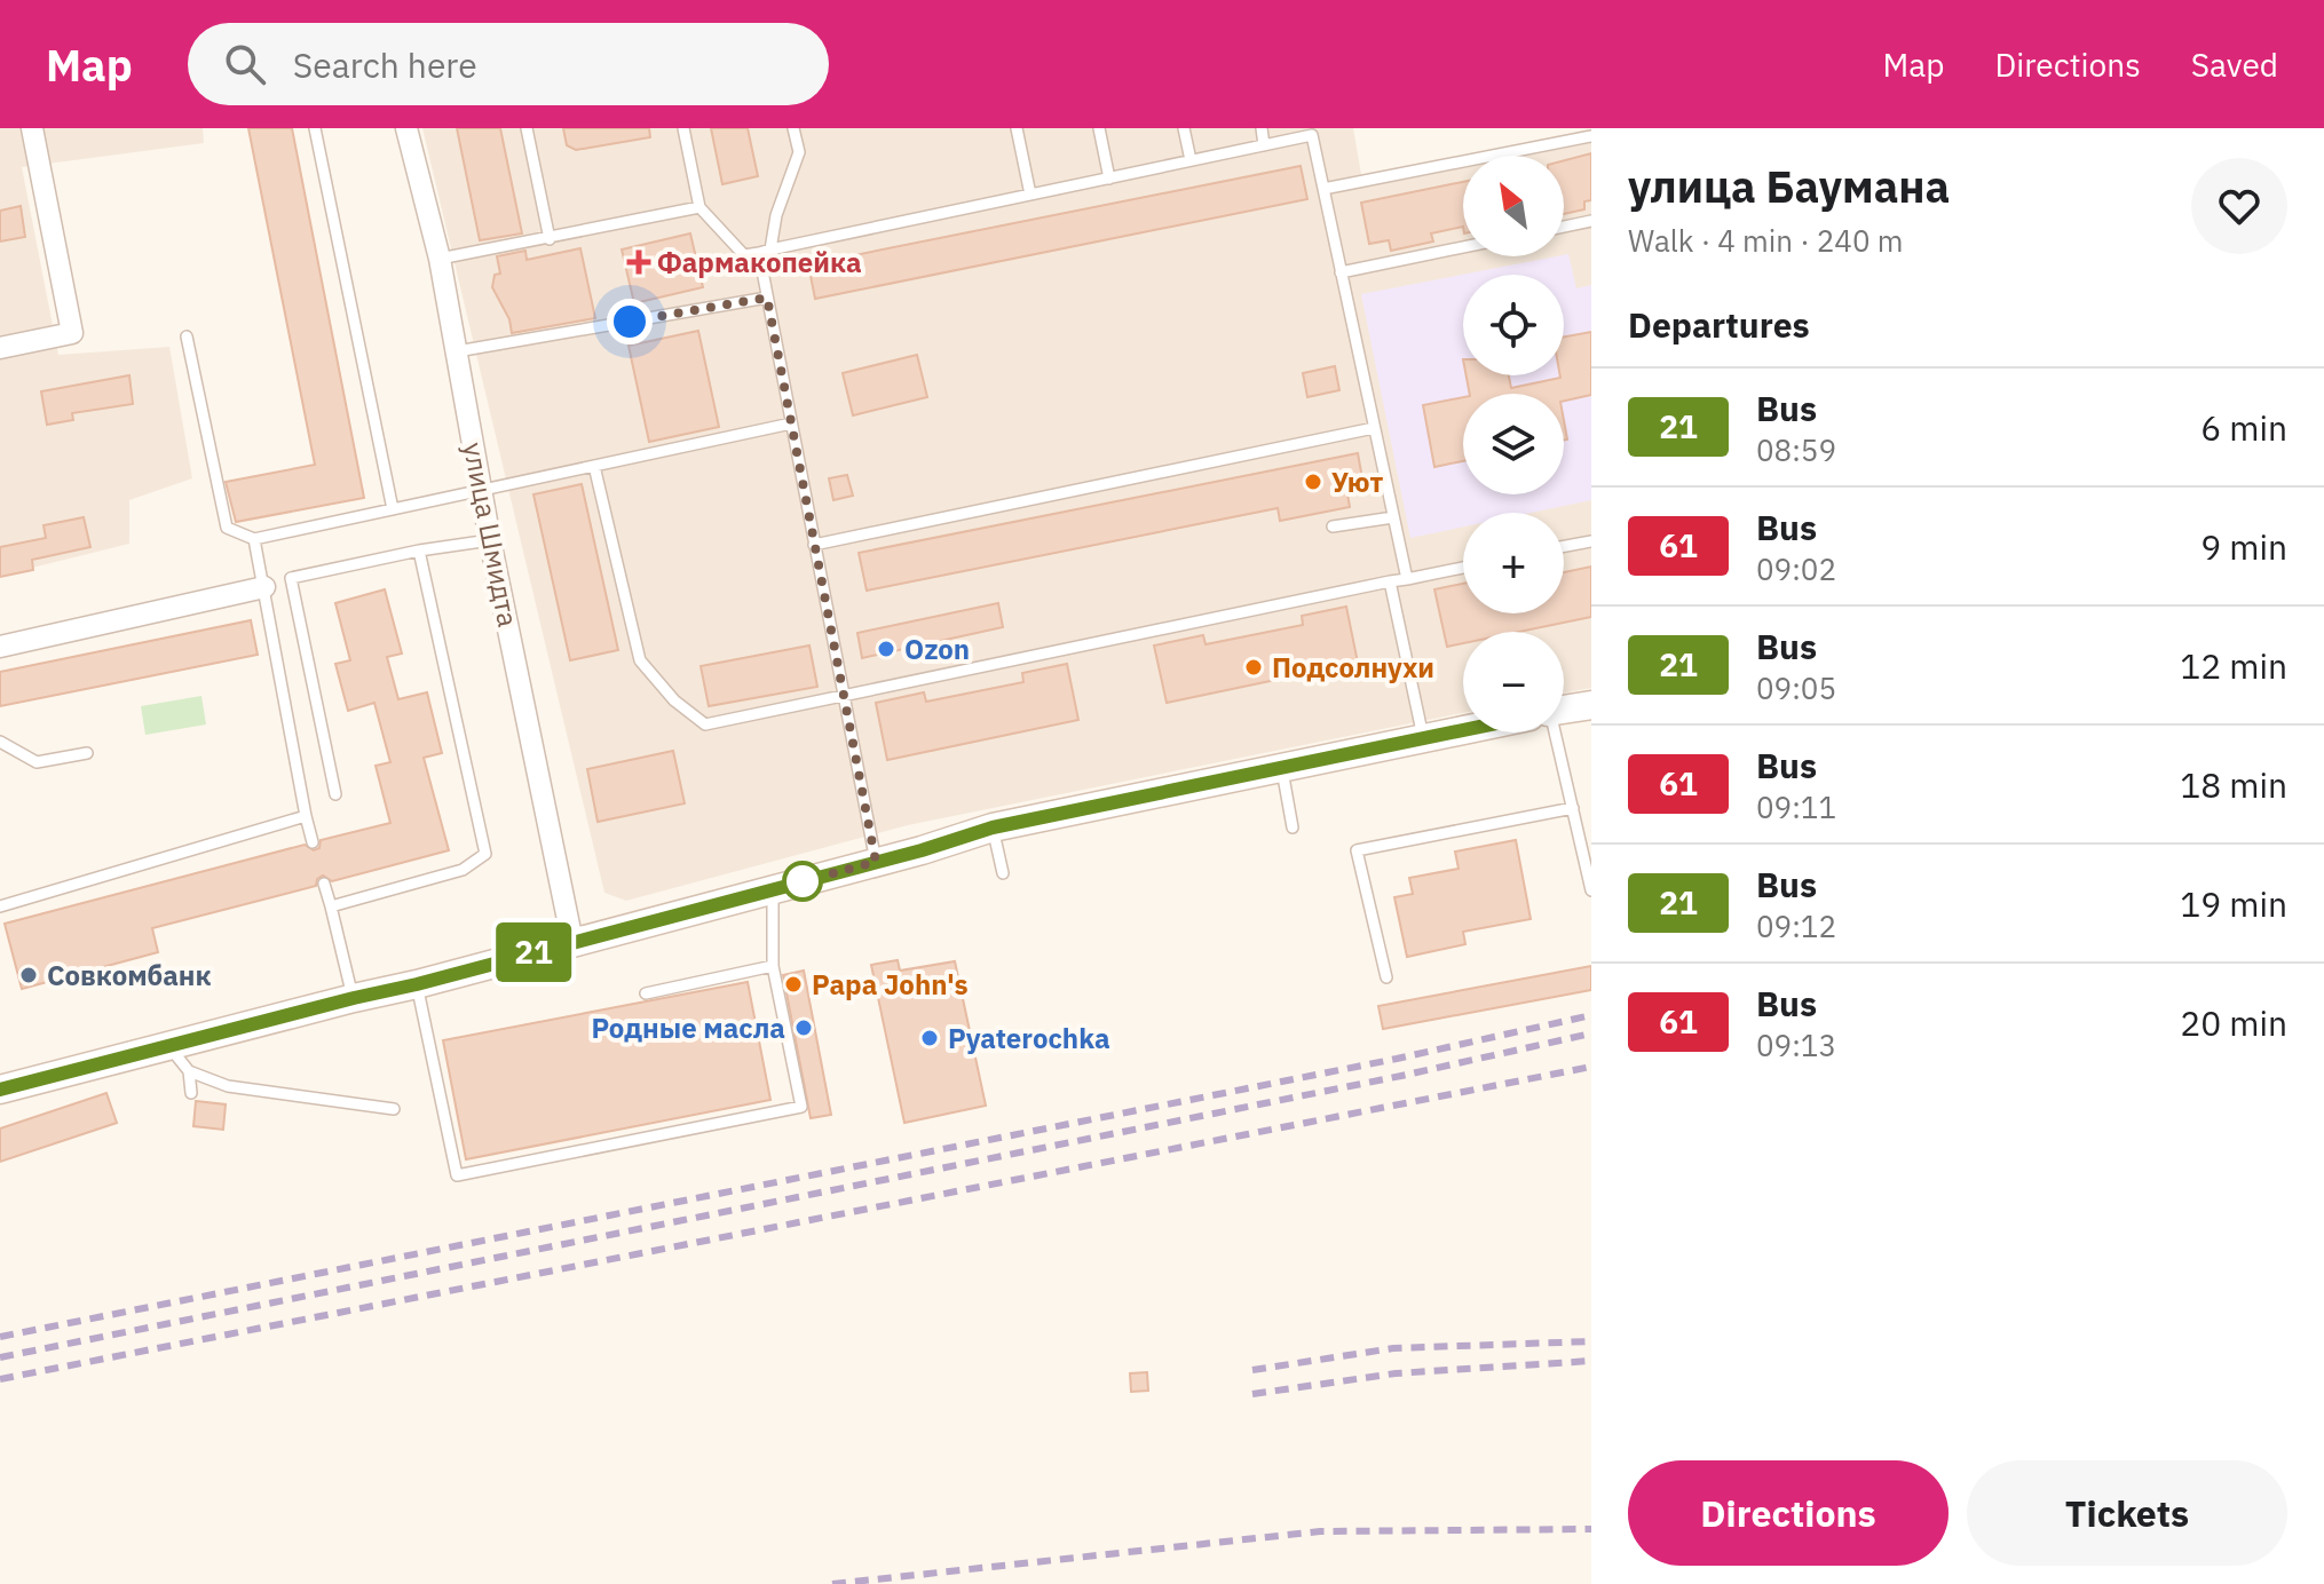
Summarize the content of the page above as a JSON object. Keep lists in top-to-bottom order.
{
  "streets": {
    "street": ["улица Шмидта"]
  },
  "places": {
    "health": ["Фармакопейка"],
    "other": [
      "Уют",
      "Ozon",
      "Подсолнухи",
      "Совкомбанк",
      "Papa John's",
      "Родные масла",
      "Pyaterochka"
    ]
  },
  "lines": ["bus line 21"],
  "north": "top left",
  "page": {
    "header": "Map",
    "search": "Search here",
    "nav": ["Map", "Directions", "Saved"],
    "on_map": "21",
    "heading": [
      ["улица Баумана", "Walk · 4 min · 240 m"],
      "Departures"
    ],
    "map_buttons": ["+", "−"],
    "list": [
      {
        "mark": "21",
        "name": "Bus",
        "note": "08:59",
        "value": "6 min"
      },
      {
        "mark": "61",
        "name": "Bus",
        "note": "09:02",
        "value": "9 min"
      },
      {
        "mark": "21",
        "name": "Bus",
        "note": "09:05",
        "value": "12 min"
      },
      {
        "mark": "61",
        "name": "Bus",
        "note": "09:11",
        "value": "18 min"
      },
      {
        "mark": "21",
        "name": "Bus",
        "note": "09:12",
        "value": "19 min"
      },
      {
        "mark": "61",
        "name": "Bus",
        "note": "09:13",
        "value": "20 min"
      }
    ],
    "buttons": ["Directions", "Tickets"]
  }
}
